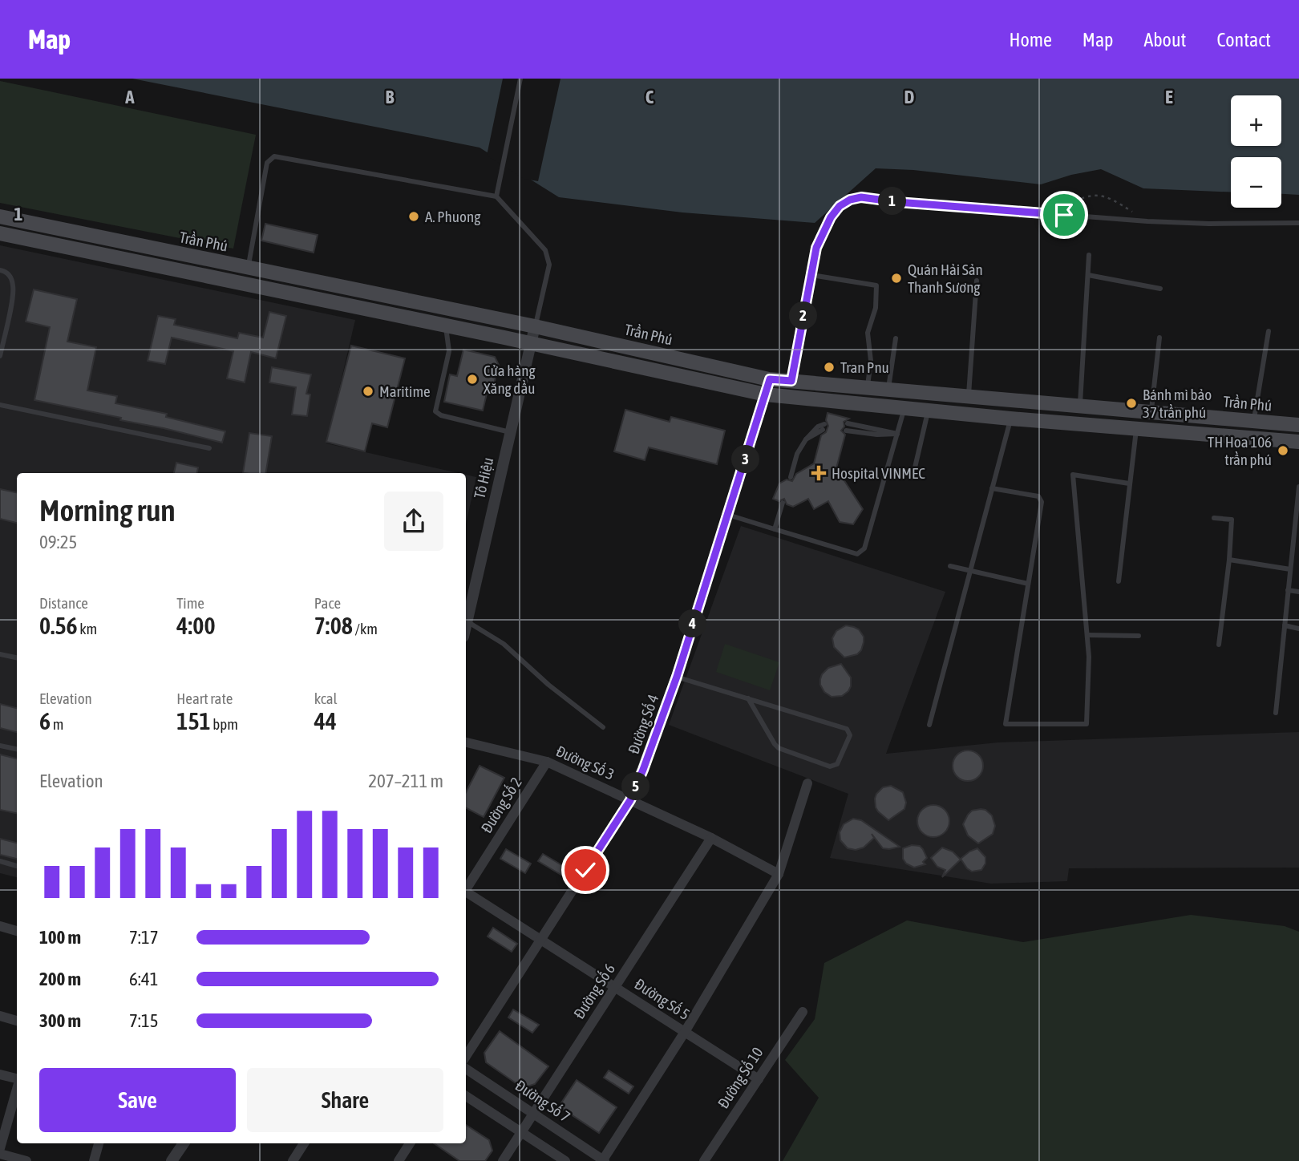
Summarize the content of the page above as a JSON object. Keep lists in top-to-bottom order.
{
  "streets": {
    "main road": ["Trần Phú"],
    "street": [
      "Tô Hiệu",
      "Đường Số 4",
      "Đường Số 3",
      "Đường Số 2",
      "Đường Số 6",
      "Đường Số 5",
      "Đường Số 10",
      "Đường Số 7"
    ]
  },
  "crossings": [
    ["Trần Phú", "Tô Hiệu"],
    ["Trần Phú", "Đường Số 4"],
    ["Đường Số 4", "Đường Số 3"],
    ["Đường Số 4", "Đường Số 5"],
    ["Đường Số 3", "Đường Số 2"],
    ["Đường Số 3", "Đường Số 6"],
    ["Đường Số 6", "Đường Số 5"],
    ["Đường Số 6", "Đường Số 7"],
    ["Đường Số 5", "Đường Số 10"]
  ],
  "places": {
    "other": [
      "A. Phuong",
      "Quán Hải Sản Thanh Sương",
      "Tran Pnu",
      "Cửa hàng Xăng dầu",
      "Maritime",
      "Bánh mì bảo 37 trần phú",
      "TH Hoa 106 trần phú"
    ],
    "health": ["Hospital VINMEC"]
  },
  "page": {
    "header": "Map",
    "nav": [
      "Home",
      "Map",
      "About",
      "Contact"
    ],
    "map_buttons": ["+", "−"],
    "pins": [
      "1",
      "2",
      "3",
      "4",
      "5"
    ],
    "heading": ["Morning run", "09:25"],
    "stats": [
      ["Distance", "0.56 km"],
      ["Time", "4:00"],
      ["Pace", "7:08 /km"],
      ["Elevation", "6 m"],
      ["Heart rate", "151 bpm"],
      ["kcal", "44"]
    ],
    "chart": ["Elevation", "207–211 m"],
    "list": [
      {
        "name": "100 m",
        "note": "7:17"
      },
      {
        "name": "200 m",
        "note": "6:41"
      },
      {
        "name": "300 m",
        "note": "7:15"
      }
    ],
    "buttons": ["Save", "Share"]
  },
  "grid": {
    "columns": [
      "A",
      "B",
      "C",
      "D",
      "E"
    ],
    "rows": ["1"]
  }
}
